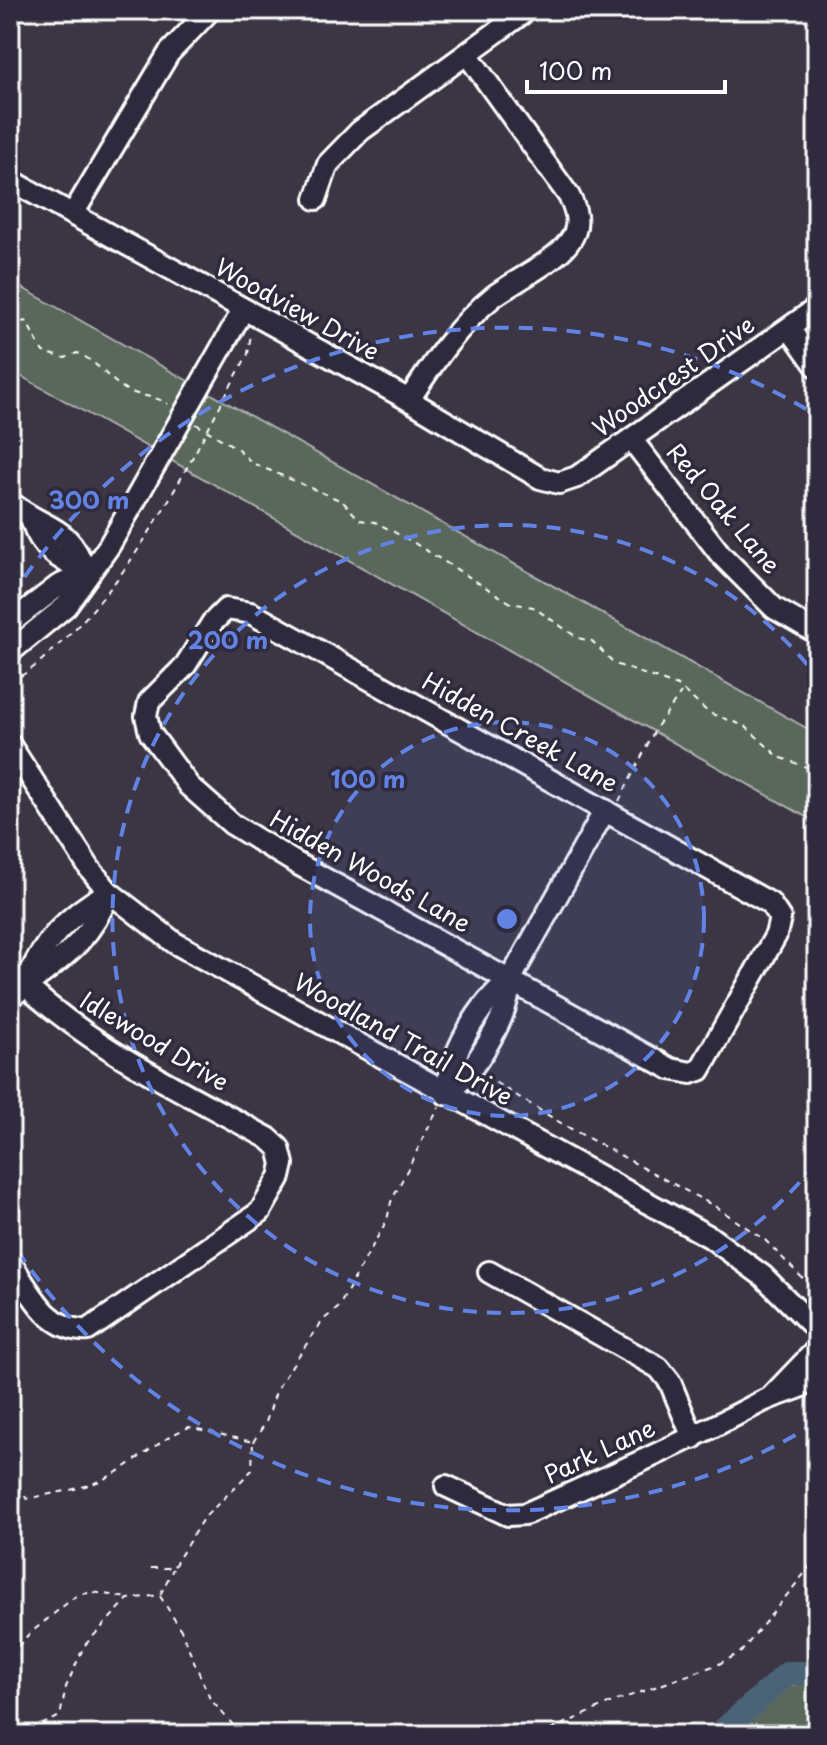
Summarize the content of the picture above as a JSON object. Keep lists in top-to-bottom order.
{
  "streets": {
    "street": [
      "Woodview Drive",
      "Woodcrest Drive",
      "Red Oak Lane",
      "Hidden Creek Lane",
      "Hidden Woods Lane",
      "Woodland Trail Drive",
      "Idlewood Drive",
      "Park Lane"
    ]
  },
  "crossings": [
    ["Woodview Drive", "Woodcrest Drive"],
    ["Woodcrest Drive", "Red Oak Lane"],
    ["Hidden Creek Lane", "Hidden Woods Lane"]
  ],
  "scale_bar": "100 m",
  "rings": ["300 m", "200 m", "100 m"]
}
